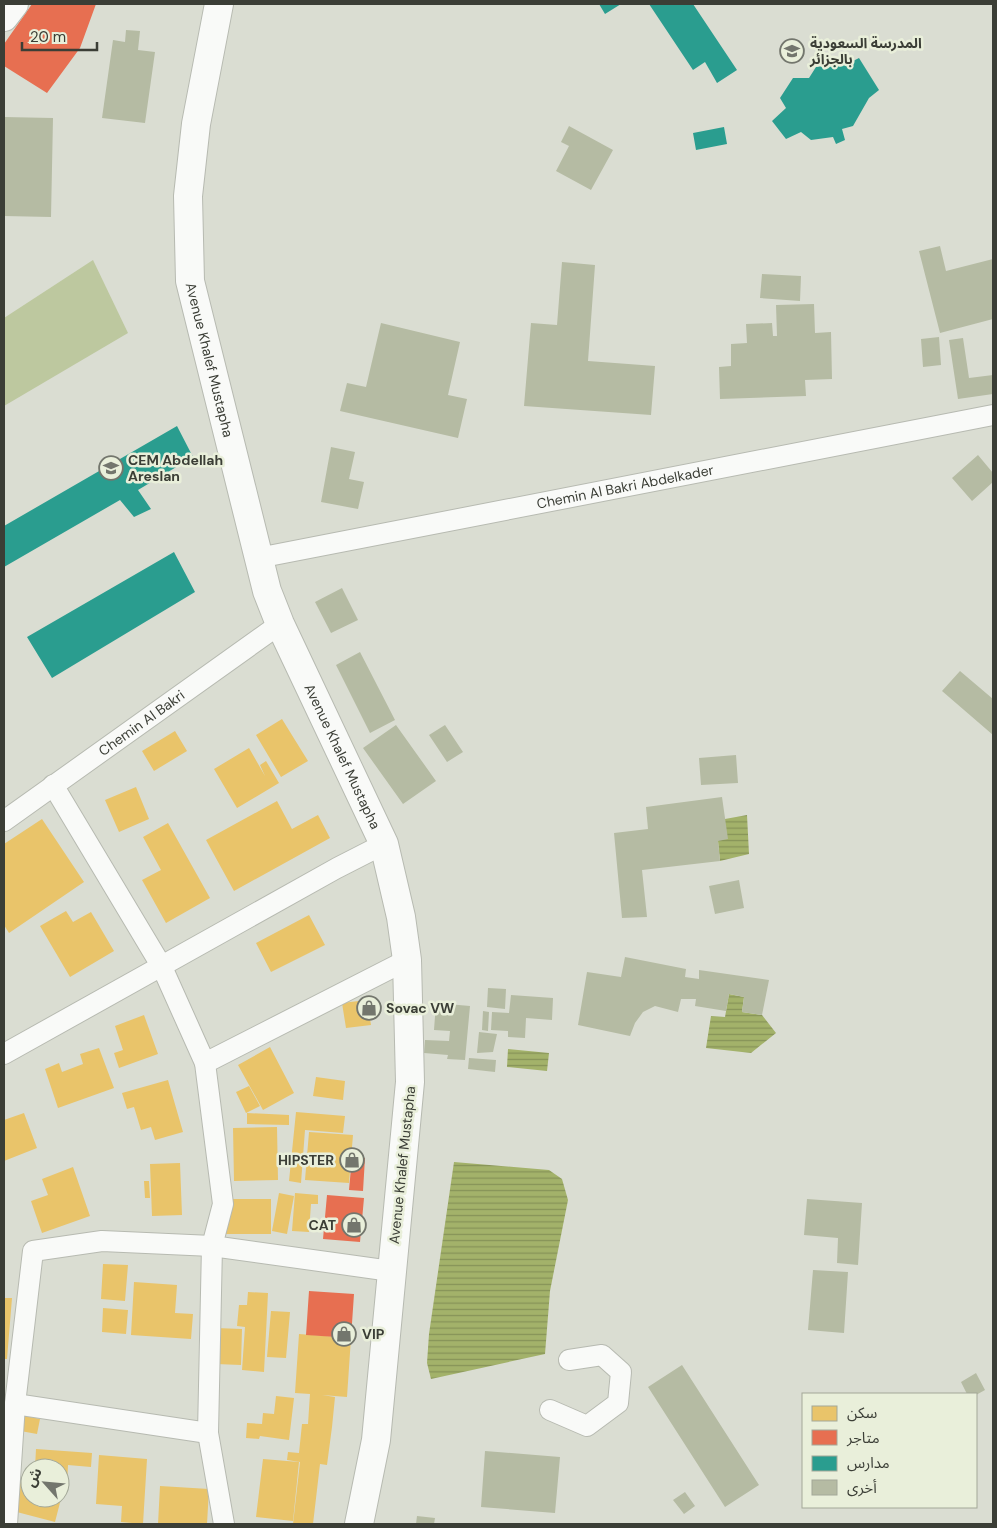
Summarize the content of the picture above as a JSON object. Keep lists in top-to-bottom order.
{
  "streets": {
    "main road": ["Avenue Khalef Mustapha"],
    "street": ["Chemin Al Bakri Abdelkader", "Chemin Al Bakri"]
  },
  "crossings": [
    ["Avenue Khalef Mustapha", "Chemin Al Bakri Abdelkader"],
    ["Avenue Khalef Mustapha", "Chemin Al Bakri"]
  ],
  "places": {
    "school or university": ["المدرسة السعودية بالجزائر", "CEM Abdellah Areslan"],
    "shop": [
      "Sovac VW",
      "HIPSTER",
      "CAT",
      "VIP"
    ]
  },
  "legend": [
    "سكن",
    "متاجر",
    "مدارس",
    "أخرى"
  ],
  "scale_bar": "20 m",
  "north": "top left"
}
